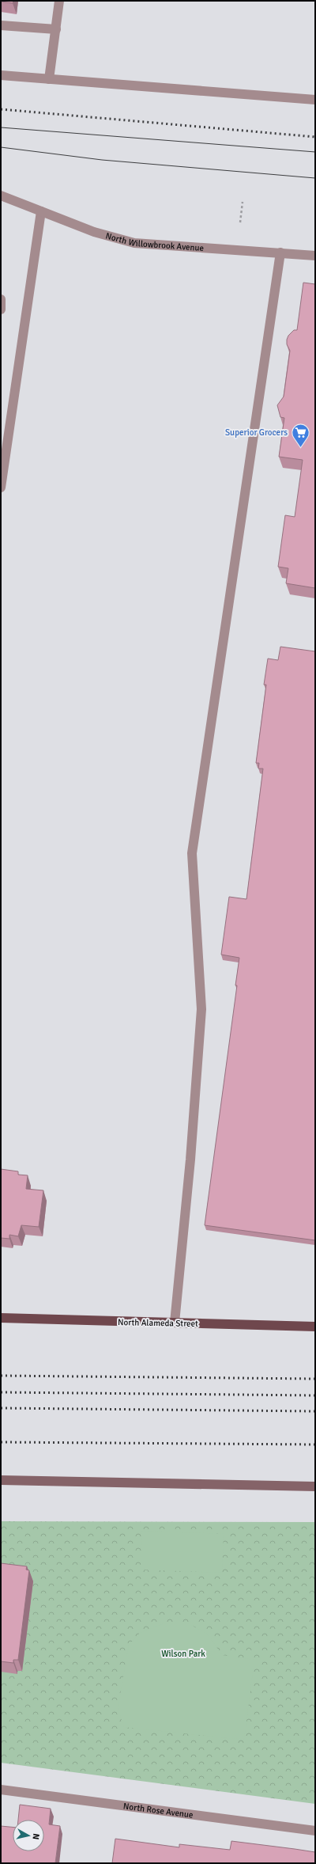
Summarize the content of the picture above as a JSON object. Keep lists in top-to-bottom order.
{
  "streets": {
    "main road": ["North Alameda Street"],
    "street": ["North Willowbrook Avenue", "North Rose Avenue"]
  },
  "parks": ["Wilson Park"],
  "places": {
    "supermarket": ["Superior Grocers"]
  },
  "north": "right"
}
